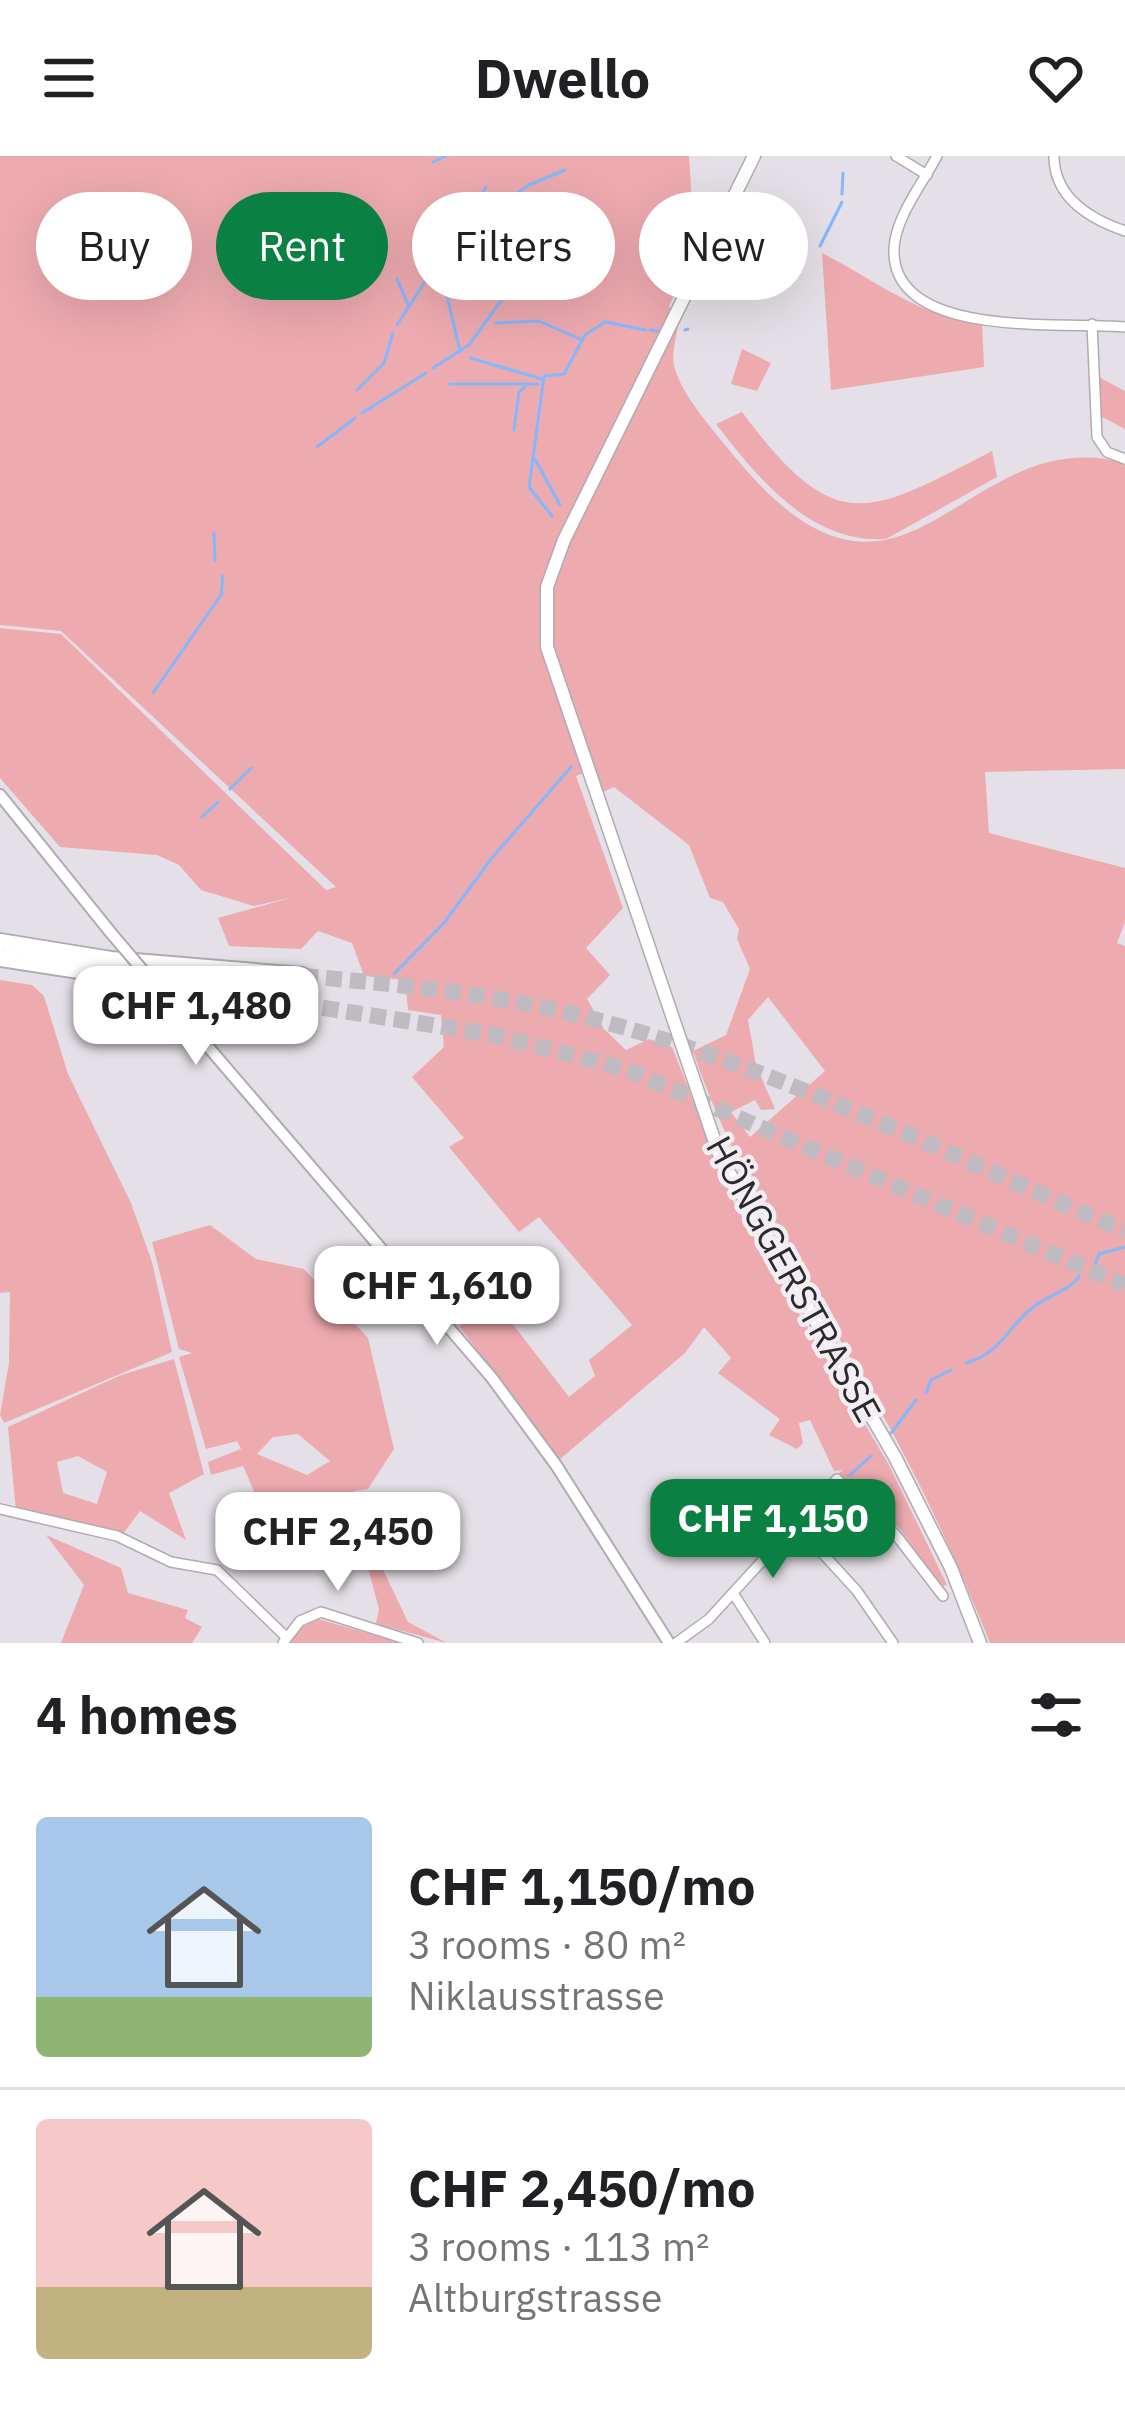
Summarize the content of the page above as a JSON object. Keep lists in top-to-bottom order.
{
  "streets": {
    "main road": ["HÖNGGERSTRASSE"]
  },
  "page": {
    "header": "Dwello",
    "chip": [
      "Buy",
      "Rent",
      "Filters",
      "New"
    ],
    "price": [
      "CHF 1,480",
      "CHF 1,610",
      "CHF 1,150",
      "CHF 2,450"
    ],
    "heading": "4 homes",
    "list": [
      {
        "name": "CHF 1,150/mo",
        "note": "3 rooms · 80 m² · Niklausstrasse"
      },
      {
        "name": "CHF 2,450/mo",
        "note": "3 rooms · 113 m² · Altburgstrasse"
      }
    ]
  }
}
